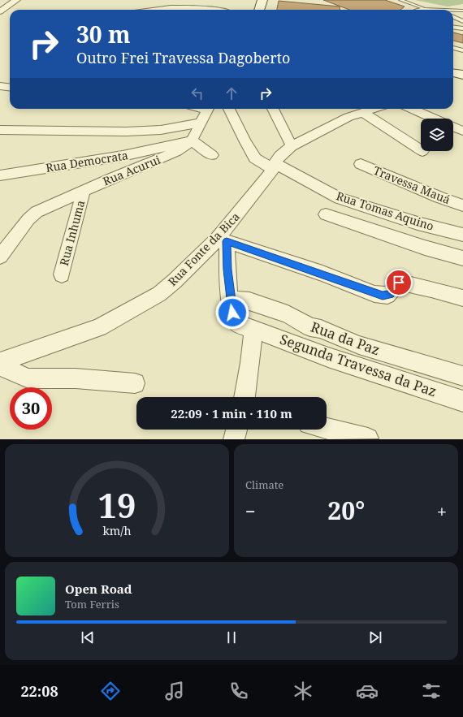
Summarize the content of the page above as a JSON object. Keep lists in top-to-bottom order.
{
  "streets": {
    "street": [
      "Rua Democrata",
      "Rua Acurui",
      "Travessa Mauá",
      "Rua Tomas Aquino",
      "Rua Inhuma",
      "Rua Fonte da Bica",
      "Rua da Paz",
      "Segunda Travessa da Paz"
    ]
  },
  "crossings": [
    ["Rua Democrata", "Rua Acurui"],
    ["Rua Acurui", "Rua Inhuma"],
    ["Rua Tomas Aquino", "Rua Fonte da Bica"],
    ["Rua da Paz", "Segunda Travessa da Paz"]
  ],
  "page": {
    "turn": ["30 m", "Outro Frei Travessa Dagoberto"],
    "limit": "30",
    "trip": "22:09 · 1 min · 110 m",
    "tile": "Climate",
    "heat": ["−", "20°", "+"],
    "song": ["Open Road", "Tom Ferris"],
    "tabs": "22:08",
    "gauge": ["19", "km/h"]
  }
}
